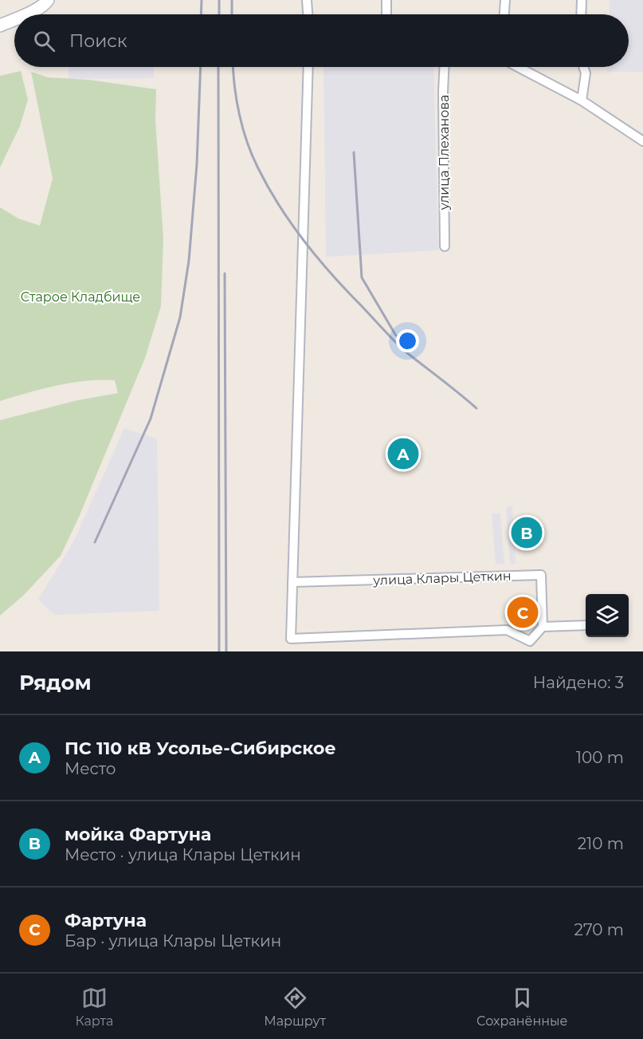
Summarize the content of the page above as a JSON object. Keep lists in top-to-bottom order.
{
  "streets": {
    "street": ["улица Плеханова", "улица Клары Цеткин"]
  },
  "parks": ["Старое Кладбище"],
  "page": {
    "search": "Поиск",
    "pins": ["A", "B", "C"],
    "heading": ["Рядом", "Найдено: 3"],
    "list": [
      {
        "mark": "A",
        "name": "ПС 110 кВ Усолье-Сибирское",
        "note": "Место",
        "value": "100 m"
      },
      {
        "mark": "B",
        "name": "мойка Фартуна",
        "note": "Место · улица Клары Цеткин",
        "value": "210 m"
      },
      {
        "mark": "C",
        "name": "Фартуна",
        "note": "Бар · улица Клары Цеткин",
        "value": "270 m"
      }
    ],
    "nav": ["Карта", "Маршрут", "Сохранённые"]
  }
}
